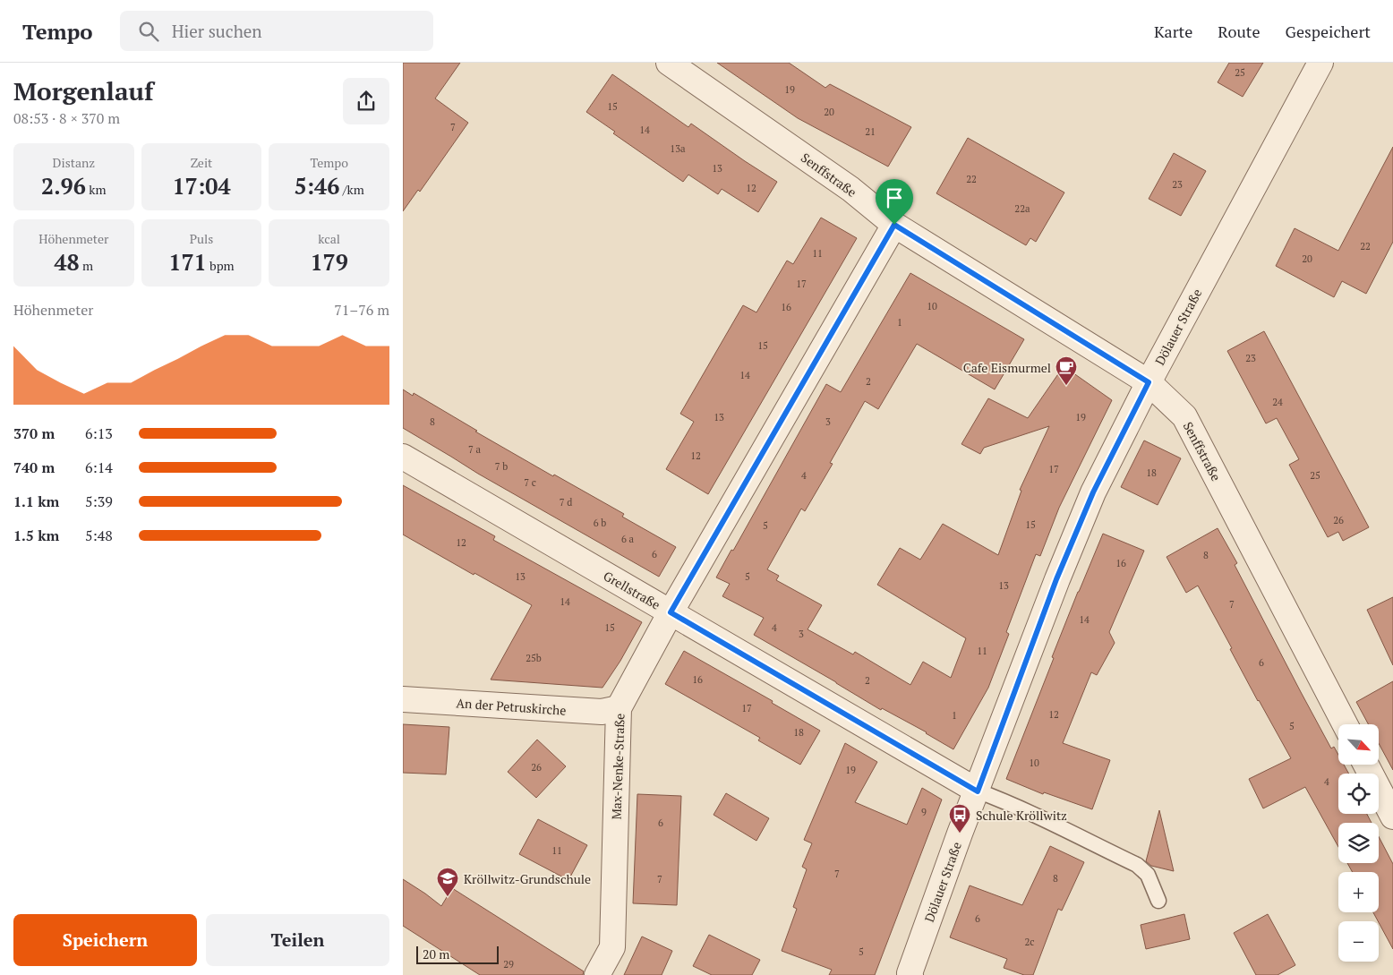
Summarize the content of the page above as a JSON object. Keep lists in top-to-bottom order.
{
  "streets": {
    "street": [
      "Senffstraße",
      "Dölauer Straße",
      "Grellstraße",
      "An der Petruskirche",
      "Max-Nenke-Straße"
    ]
  },
  "crossings": [
    ["Senffstraße", "Dölauer Straße"],
    ["Senffstraße", "Max-Nenke-Straße"],
    ["Dölauer Straße", "Grellstraße"],
    ["Grellstraße", "Max-Nenke-Straße"],
    ["An der Petruskirche", "Max-Nenke-Straße"]
  ],
  "places": {
    "cafe": ["Cafe Eismurmel"],
    "bus stop": ["Schule Kröllwitz"],
    "school or university": ["Kröllwitz-Grundschule"]
  },
  "house_numbers": [
    "25",
    "19",
    "15",
    "20",
    "7",
    "14",
    "21",
    "13a",
    "13",
    "22",
    "23",
    "12",
    "22a",
    "22",
    "11",
    "20",
    "17",
    "10",
    "16",
    "1",
    "15",
    "23",
    "14",
    "2",
    "24",
    "13",
    "19",
    "8",
    "3",
    "7 a",
    "12",
    "7 b",
    "17",
    "18",
    "4",
    "25",
    "7 c",
    "7 d",
    "26",
    "6 b",
    "15",
    "5",
    "6 a",
    "12",
    "6",
    "8",
    "16",
    "13",
    "5",
    "13",
    "14",
    "7",
    "14",
    "15",
    "4",
    "3",
    "11",
    "25b",
    "6",
    "16",
    "2",
    "17",
    "12",
    "1",
    "5",
    "18",
    "10",
    "26",
    "19",
    "4",
    "9",
    "6",
    "11",
    "7",
    "8",
    "7",
    "6",
    "2c",
    "5",
    "29"
  ],
  "scale_bar": "20 m",
  "north": "bottom right",
  "page": {
    "header": "Tempo",
    "search": "Hier suchen",
    "nav": ["Karte", "Route", "Gespeichert"],
    "heading": ["Morgenlauf", "08:53 · 8 × 370 m"],
    "stats": [
      ["Distanz", "2.96 km"],
      ["Zeit", "17:04"],
      ["Tempo", "5:46 /km"],
      ["Höhenmeter", "48 m"],
      ["Puls", "171 bpm"],
      ["kcal", "179"]
    ],
    "chart": ["Höhenmeter", "71–76 m"],
    "list": [
      {
        "name": "370 m",
        "note": "6:13"
      },
      {
        "name": "740 m",
        "note": "6:14"
      },
      {
        "name": "1.1 km",
        "note": "5:39"
      },
      {
        "name": "1.5 km",
        "note": "5:48"
      }
    ],
    "map_buttons": ["+", "−"],
    "buttons": ["Speichern", "Teilen"],
    "scale": "20 m"
  }
}
